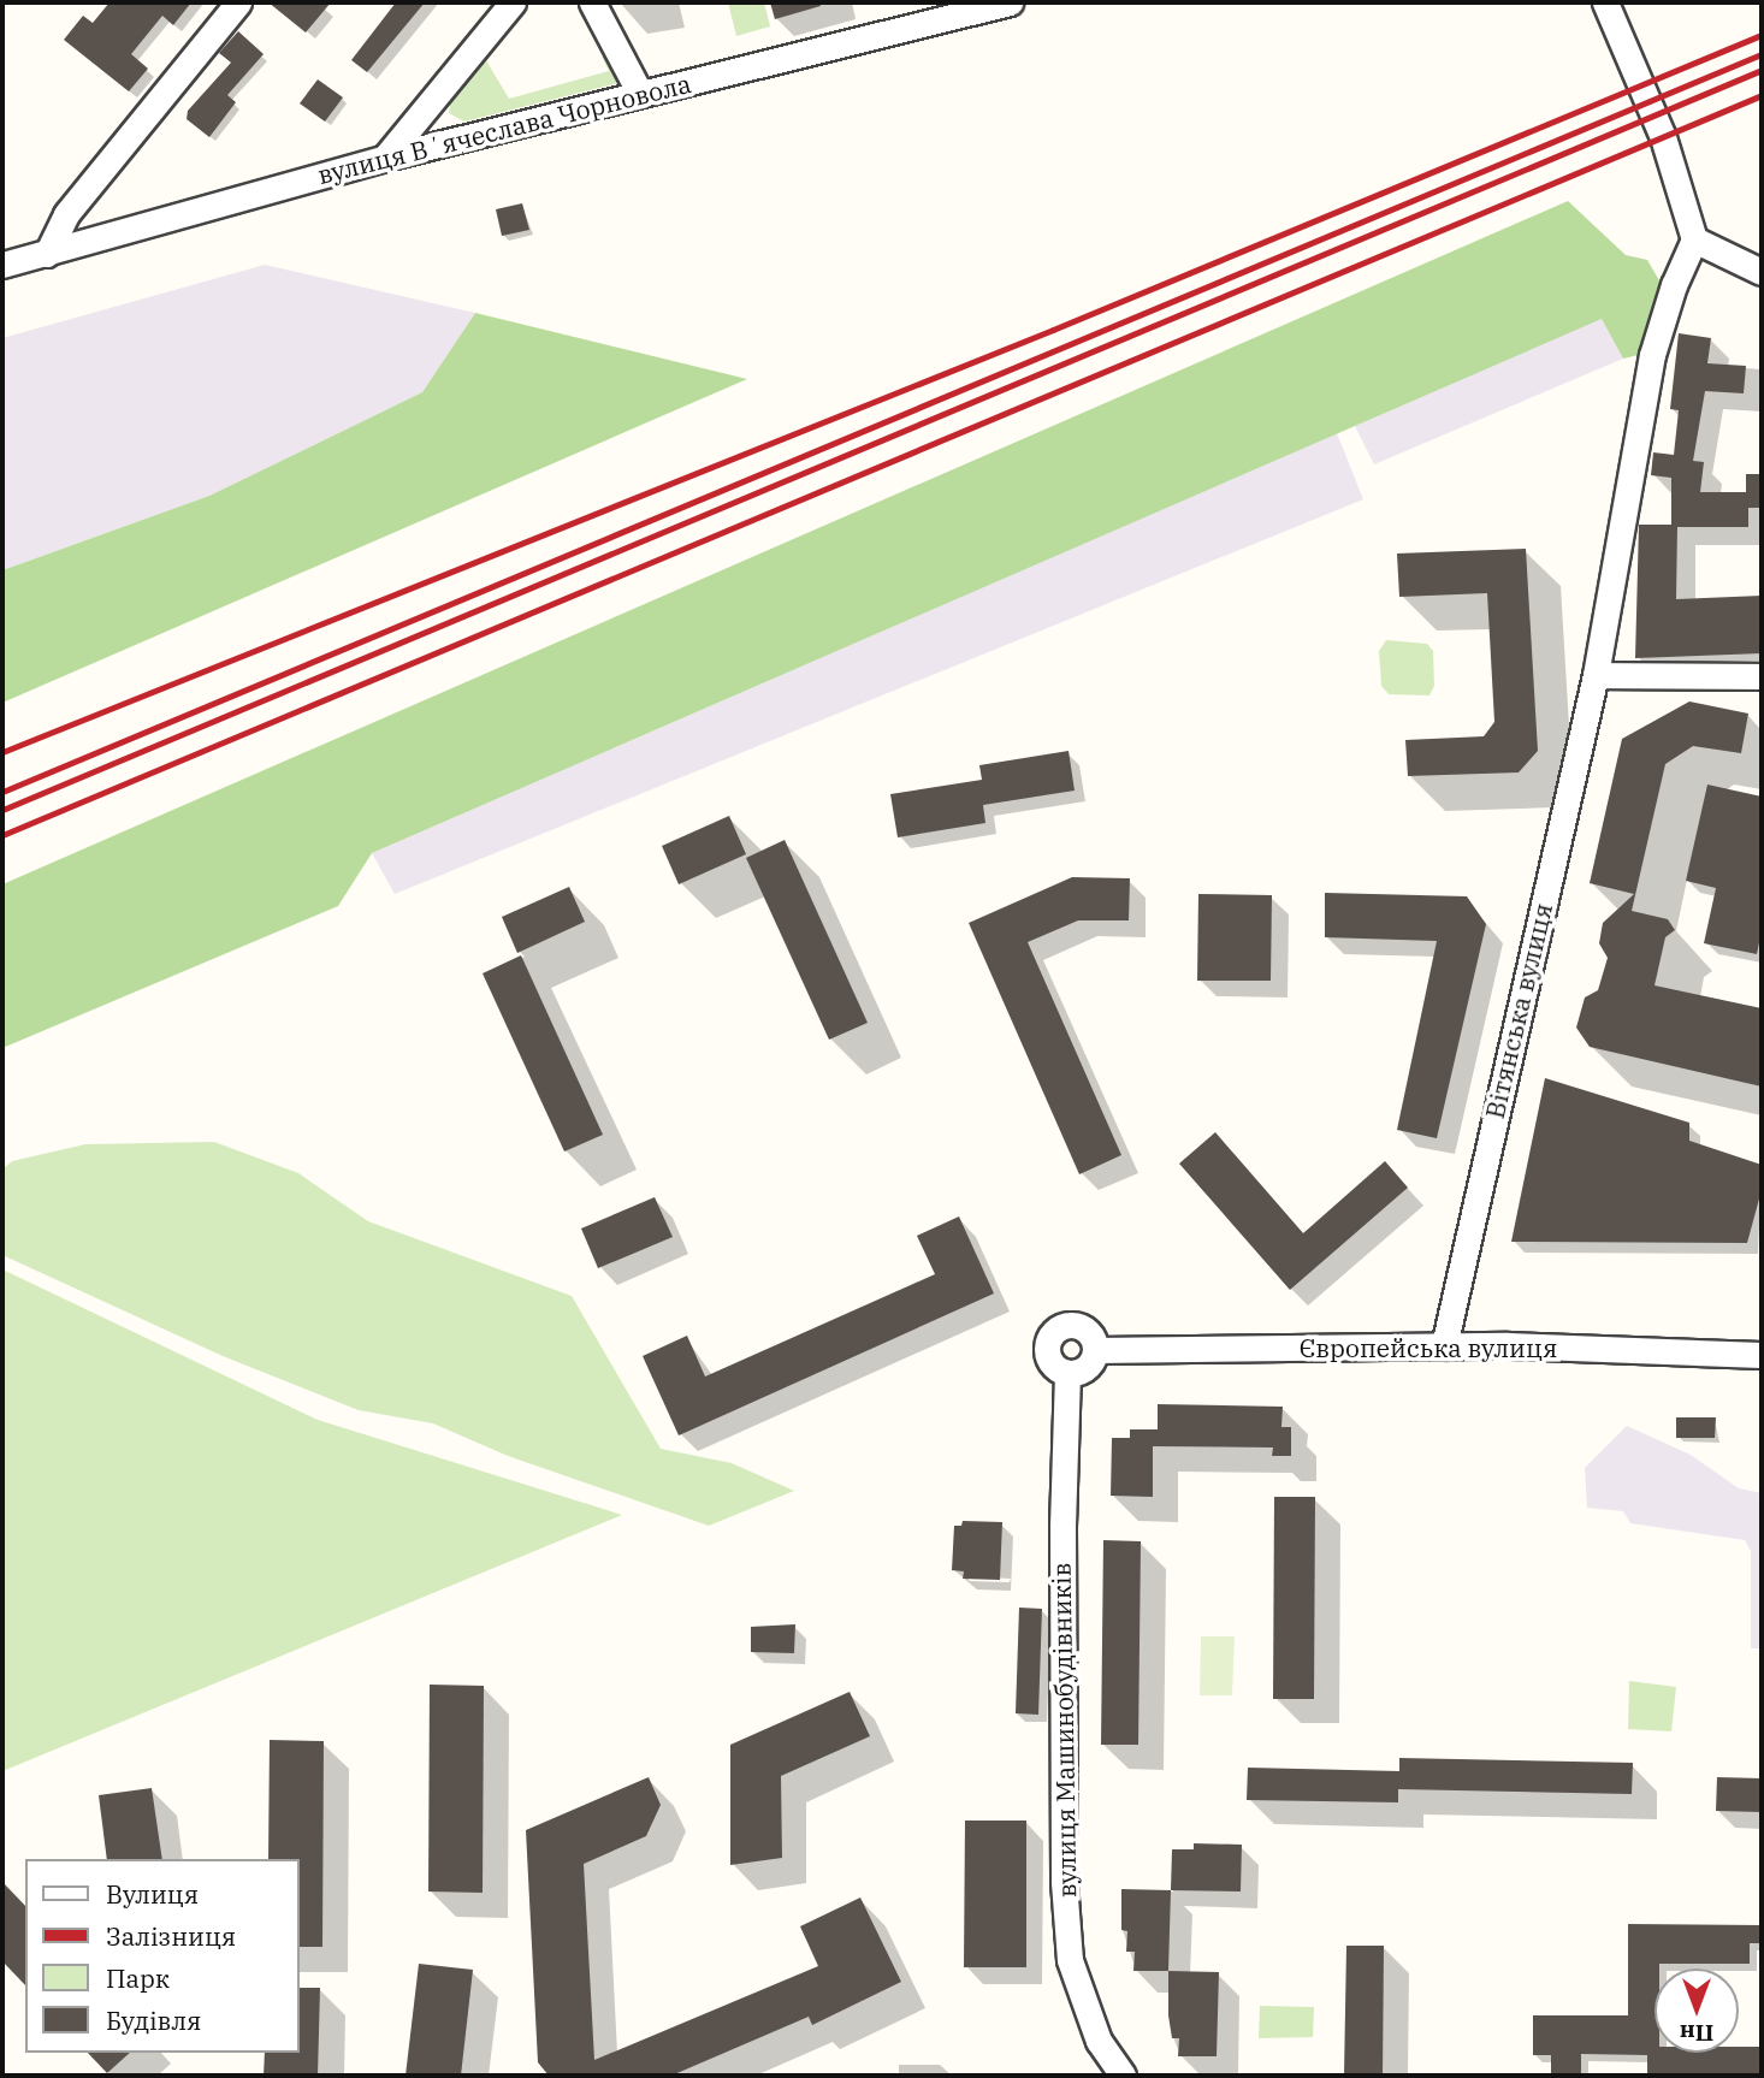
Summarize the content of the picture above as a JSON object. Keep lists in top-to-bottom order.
{
  "streets": {
    "street": [
      "вулиця Вʼячеслава Чорновола",
      "Вітянська вулиця",
      "Європейська вулиця",
      "вулиця Машинобудівників"
    ]
  },
  "crossings": [
    ["Вітянська вулиця", "Європейська вулиця"],
    ["Європейська вулиця", "вулиця Машинобудівників"]
  ],
  "legend": [
    "Вулиця",
    "Залізниця",
    "Парк",
    "Будівля"
  ],
  "north": "bottom"
}
